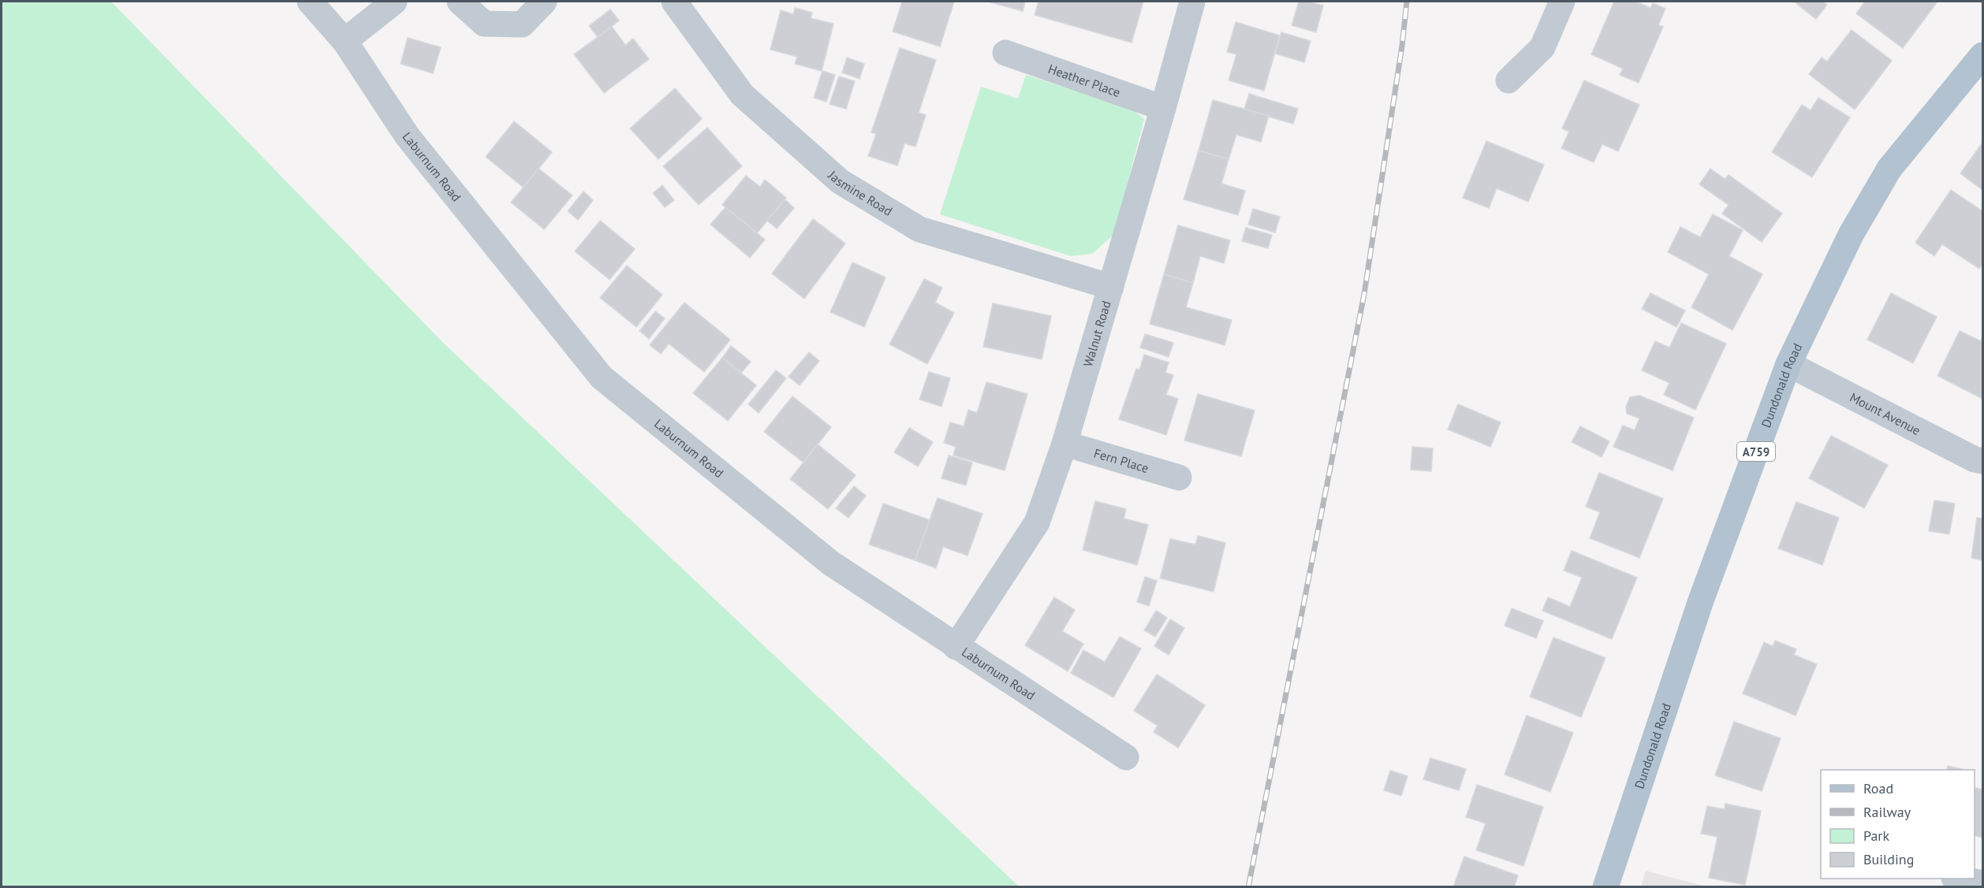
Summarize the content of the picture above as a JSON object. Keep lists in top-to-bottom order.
{
  "streets": {
    "main road": ["Dundonald Road", "A759"],
    "street": [
      "Heather Place",
      "Laburnum Road",
      "Jasmine Road",
      "Walnut Road",
      "Mount Avenue",
      "Fern Place"
    ]
  },
  "crossings": [
    ["Heather Place", "Walnut Road"],
    ["Laburnum Road", "Walnut Road"],
    ["Jasmine Road", "Walnut Road"],
    ["Walnut Road", "Fern Place"],
    ["Dundonald Road", "Mount Avenue"]
  ],
  "legend": [
    "Road",
    "Railway",
    "Park",
    "Building"
  ]
}
